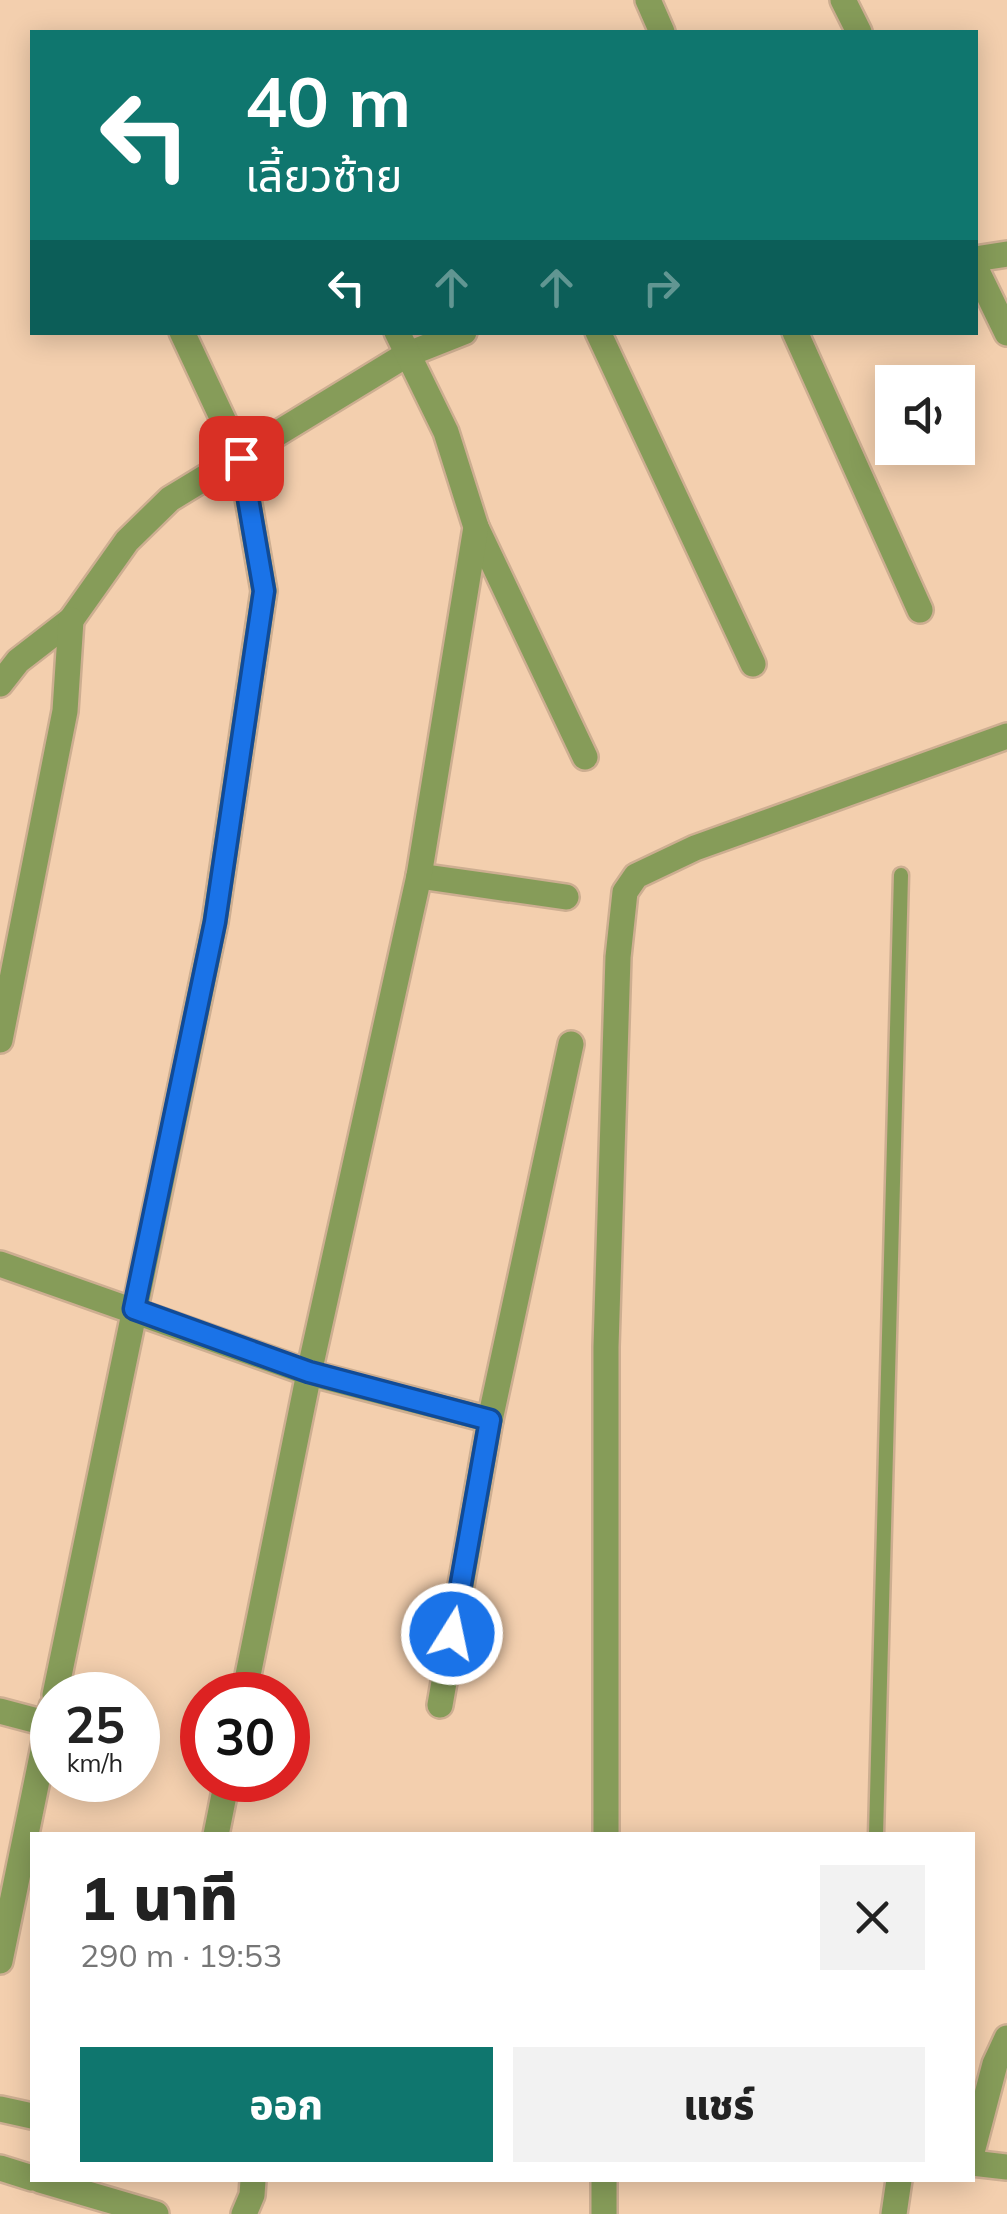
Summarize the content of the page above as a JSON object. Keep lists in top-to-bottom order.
{
  "page": {
    "turn": ["40 m", "เลี้ยวซ้าย"],
    "speed": "25 km/h",
    "limit": "30",
    "heading": ["1 นาที", "290 m · 19:53"],
    "buttons": ["ออก", "แชร์"]
  }
}
